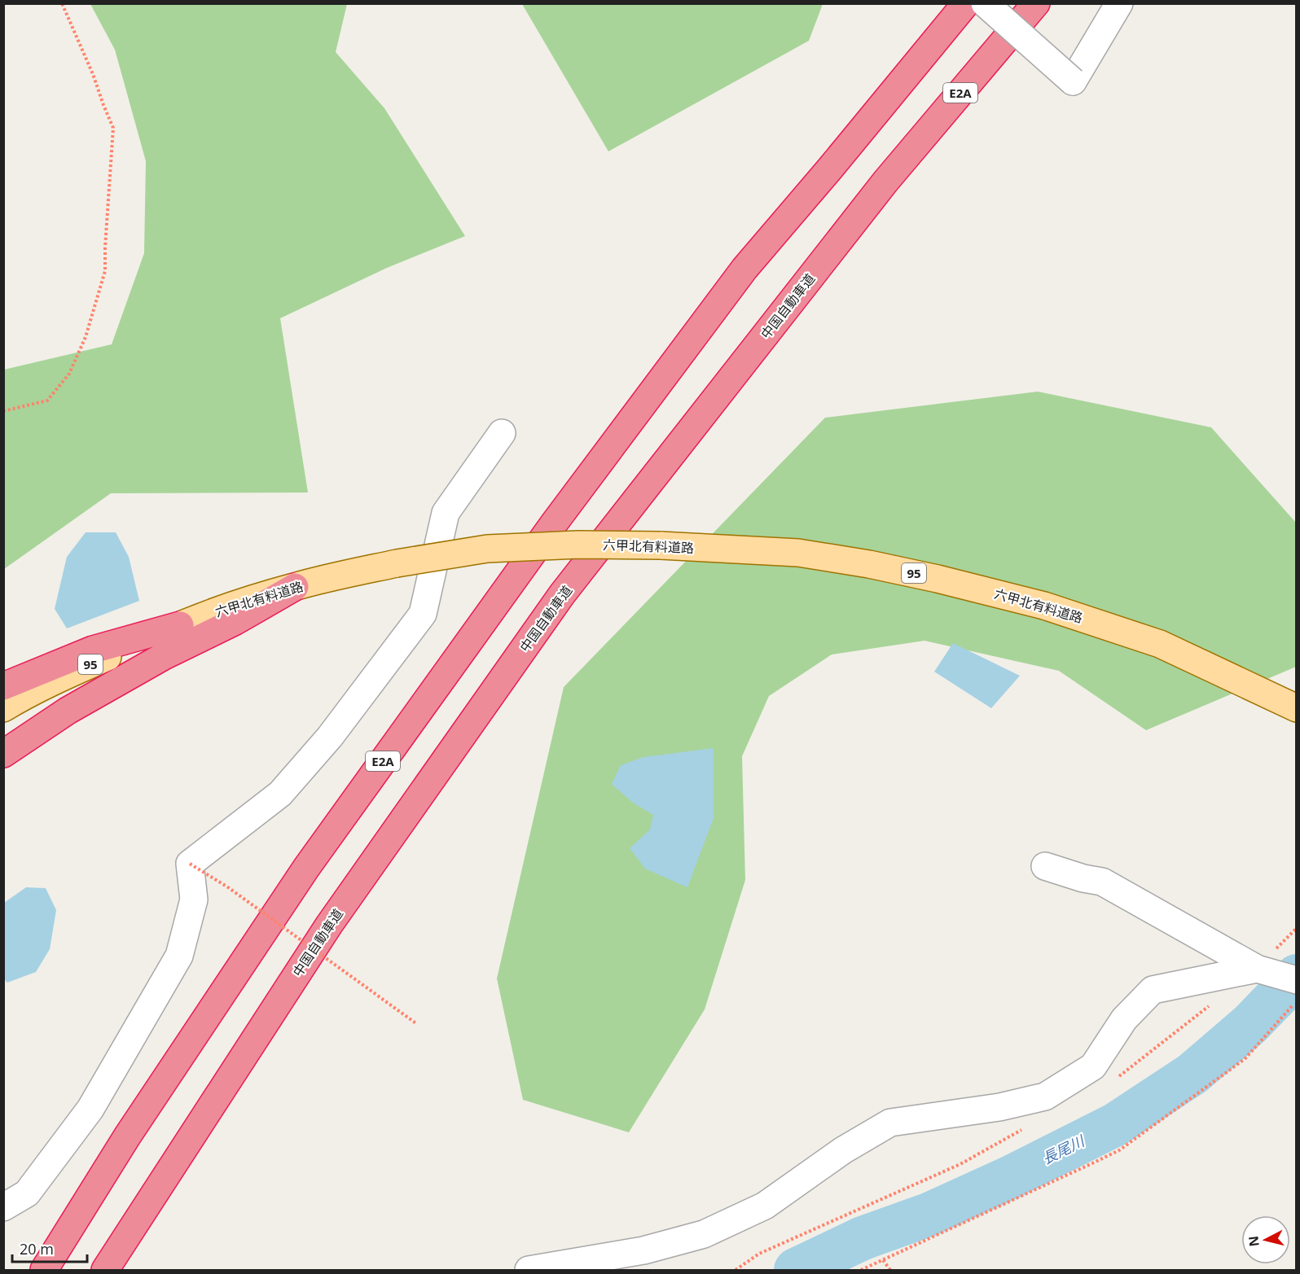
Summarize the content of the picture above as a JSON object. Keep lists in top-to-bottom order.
{
  "streets": {
    "highway": ["E2A", "中国自動車道"],
    "main road": ["六甲北有料道路", "95"]
  },
  "water": ["長尾川"],
  "scale_bar": "20 m",
  "north": "left"
}
